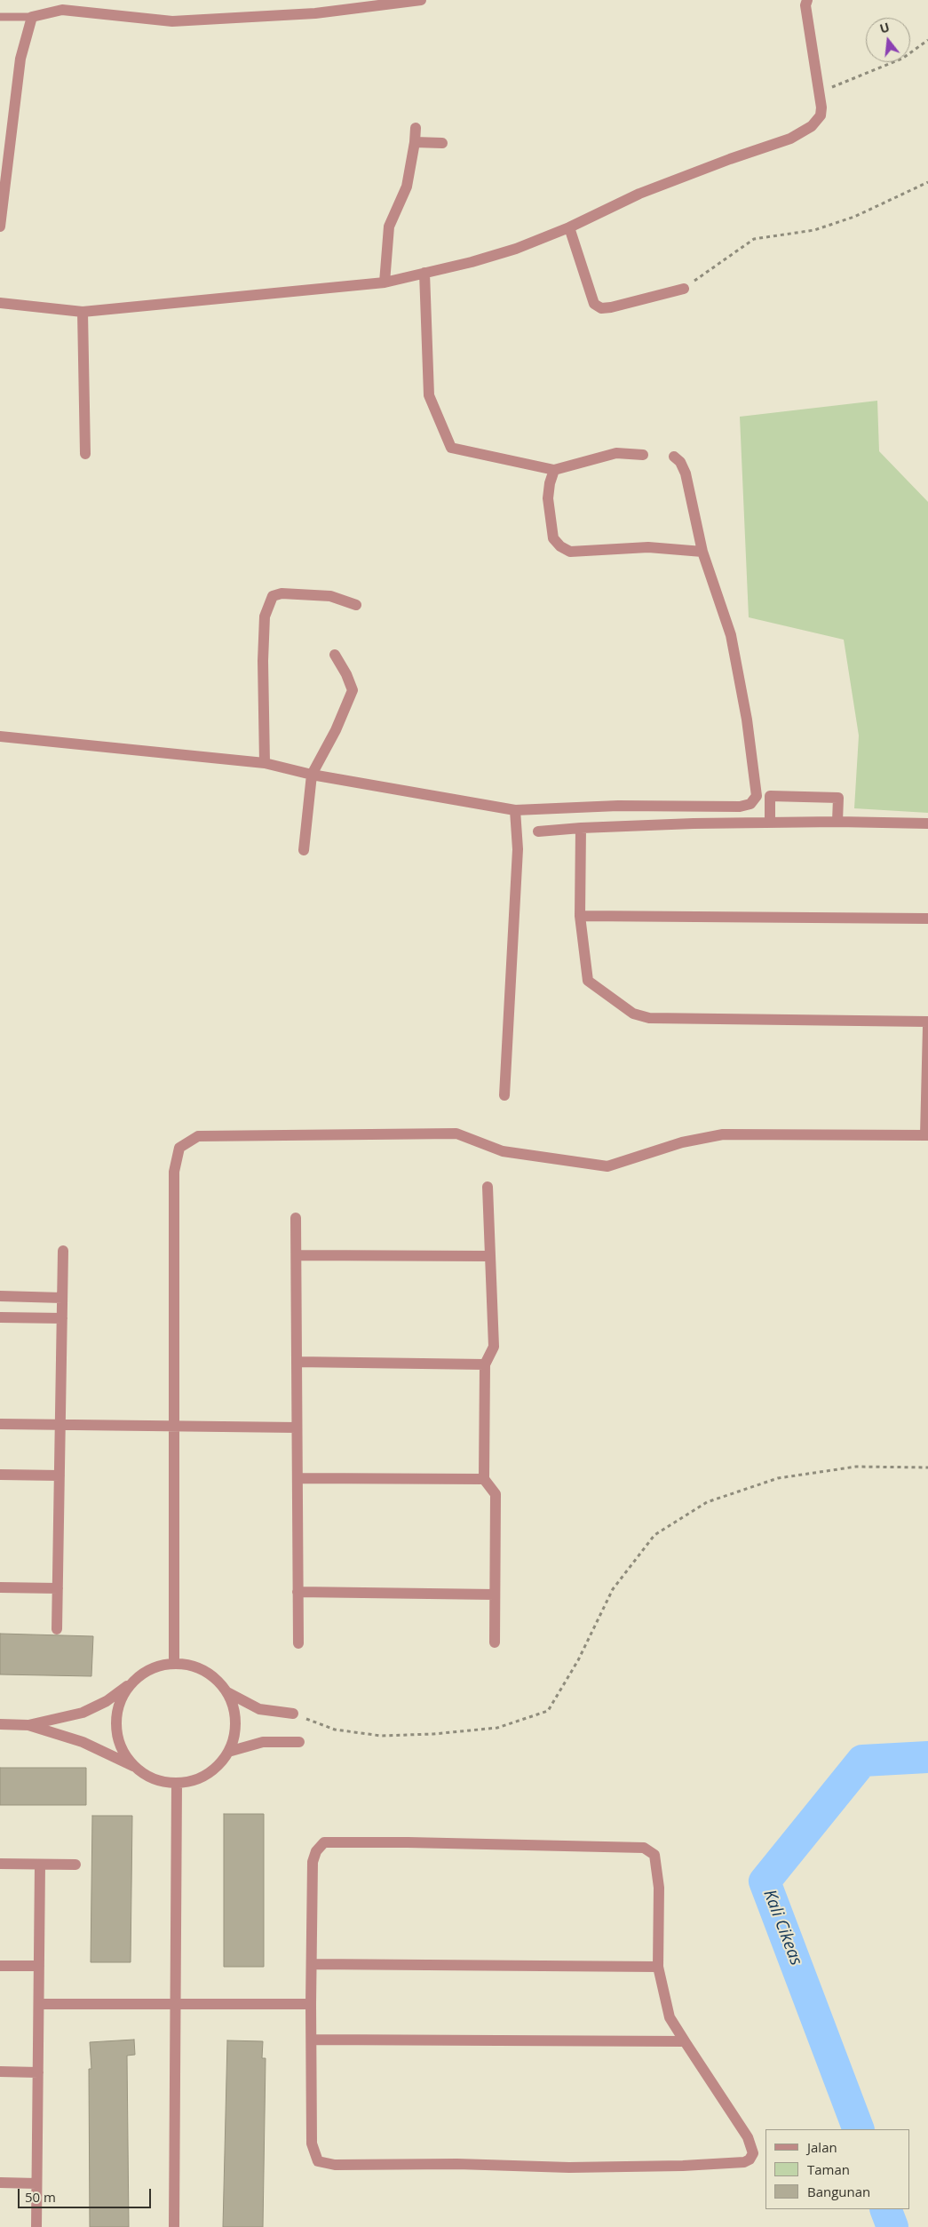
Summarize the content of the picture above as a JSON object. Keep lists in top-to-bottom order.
{
  "water": ["Kali Cikeas"],
  "legend": ["Jalan", "Taman", "Bangunan"],
  "scale_bar": "50 m",
  "north": "top"
}
